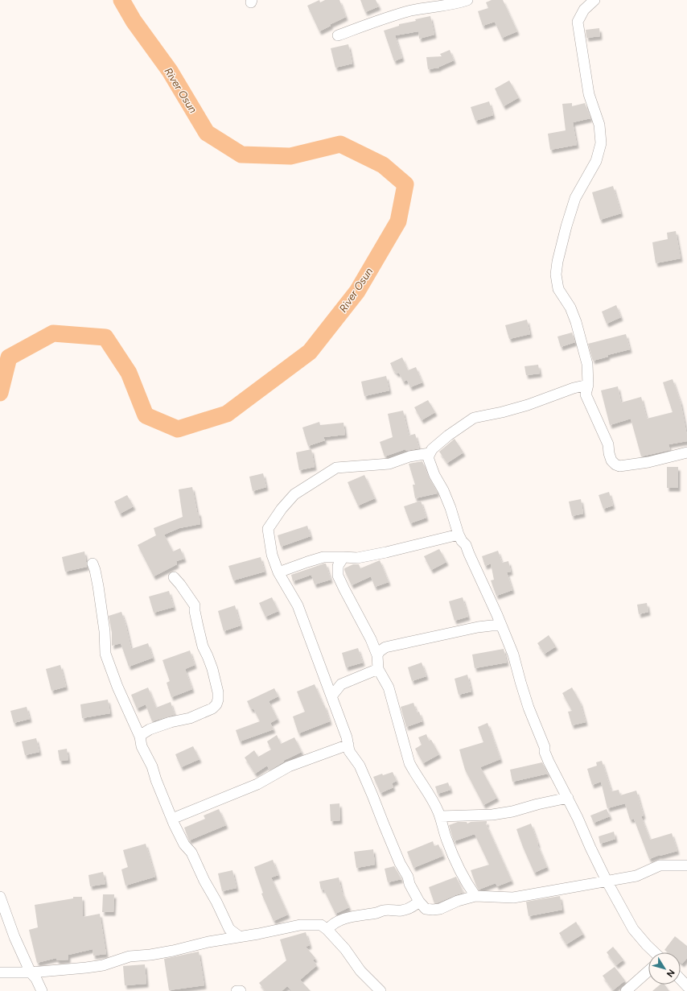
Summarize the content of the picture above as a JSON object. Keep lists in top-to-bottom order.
{
  "water": ["River Osun"],
  "north": "bottom right"
}
